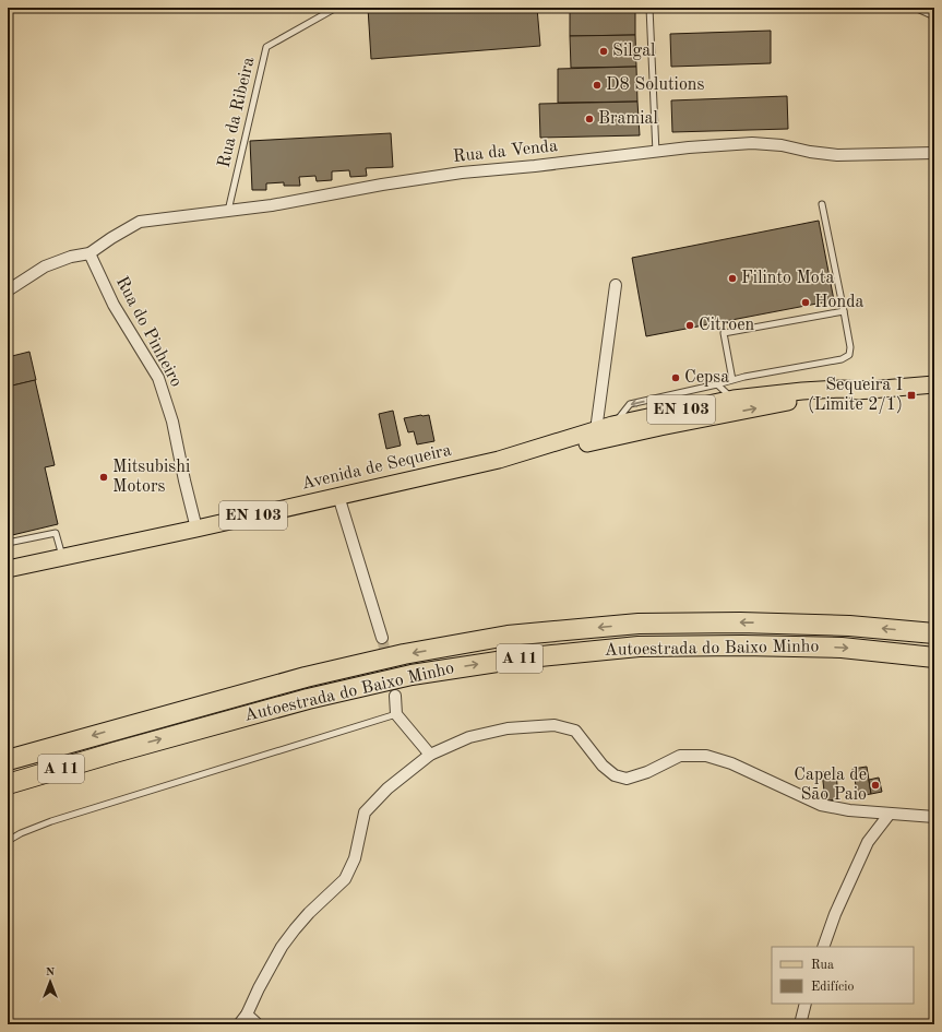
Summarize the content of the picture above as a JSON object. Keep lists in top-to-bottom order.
{
  "streets": {
    "highway": ["Autoestrada do Baixo Minho", "A 11"],
    "main road": ["EN 103", "Avenida de Sequeira"],
    "street": ["Rua da Venda", "Rua do Pinheiro"],
    "lane": ["Rua da Ribeira"]
  },
  "crossings": [
    ["Rua da Ribeira", "Rua da Venda"],
    ["Rua da Venda", "Rua do Pinheiro"],
    ["Rua do Pinheiro", "Avenida de Sequeira"]
  ],
  "places": {
    "other": [
      "Silgal",
      "D8 Solutions",
      "Bramial",
      "Filinto Mota",
      "Honda",
      "Citroen",
      "Cepsa",
      "Mitsubishi Motors",
      "Capela de São Paio"
    ],
    "transit": ["Sequeira I (Limite 2/1)"]
  },
  "legend": ["Rua", "Edifício"],
  "north": "top"
}
